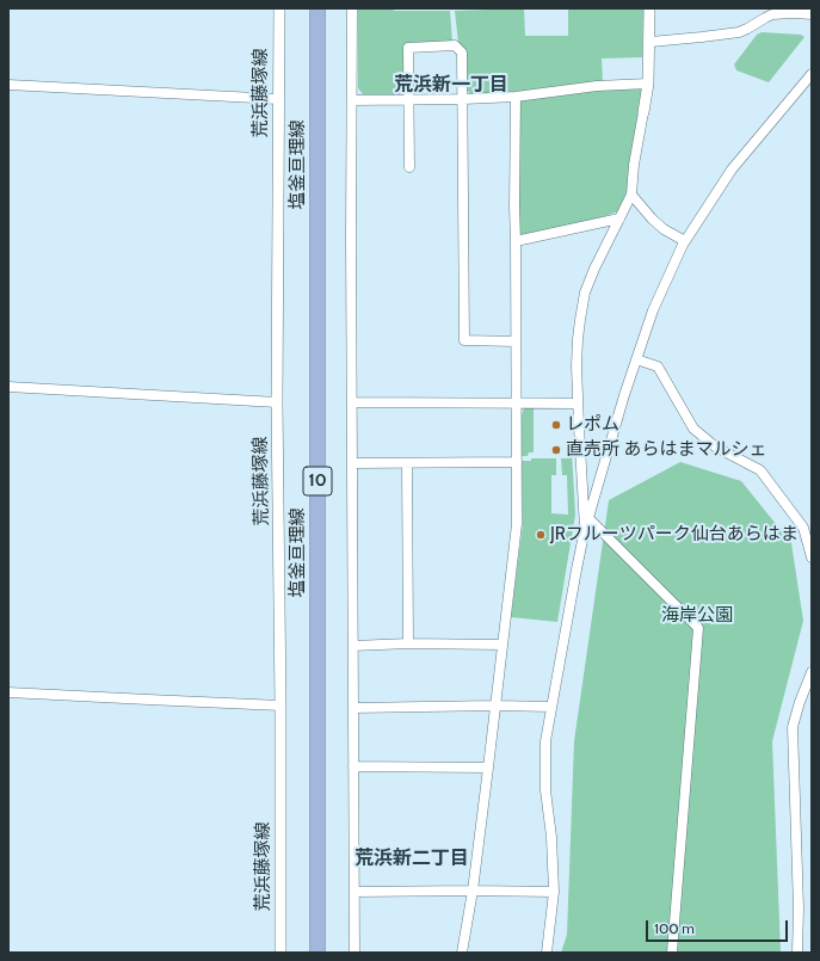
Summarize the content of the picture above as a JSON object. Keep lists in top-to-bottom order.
{
  "streets": {
    "main road": ["塩釜亘理線", "10"],
    "street": ["荒浜藤塚線"]
  },
  "districts": ["荒浜新一丁目", "荒浜新二丁目"],
  "parks": ["海岸公園"],
  "places": ["レポム", "直売所 あらはまマルシェ", "JRフルーツパーク仙台あらはま"],
  "scale_bar": "100 m"
}
